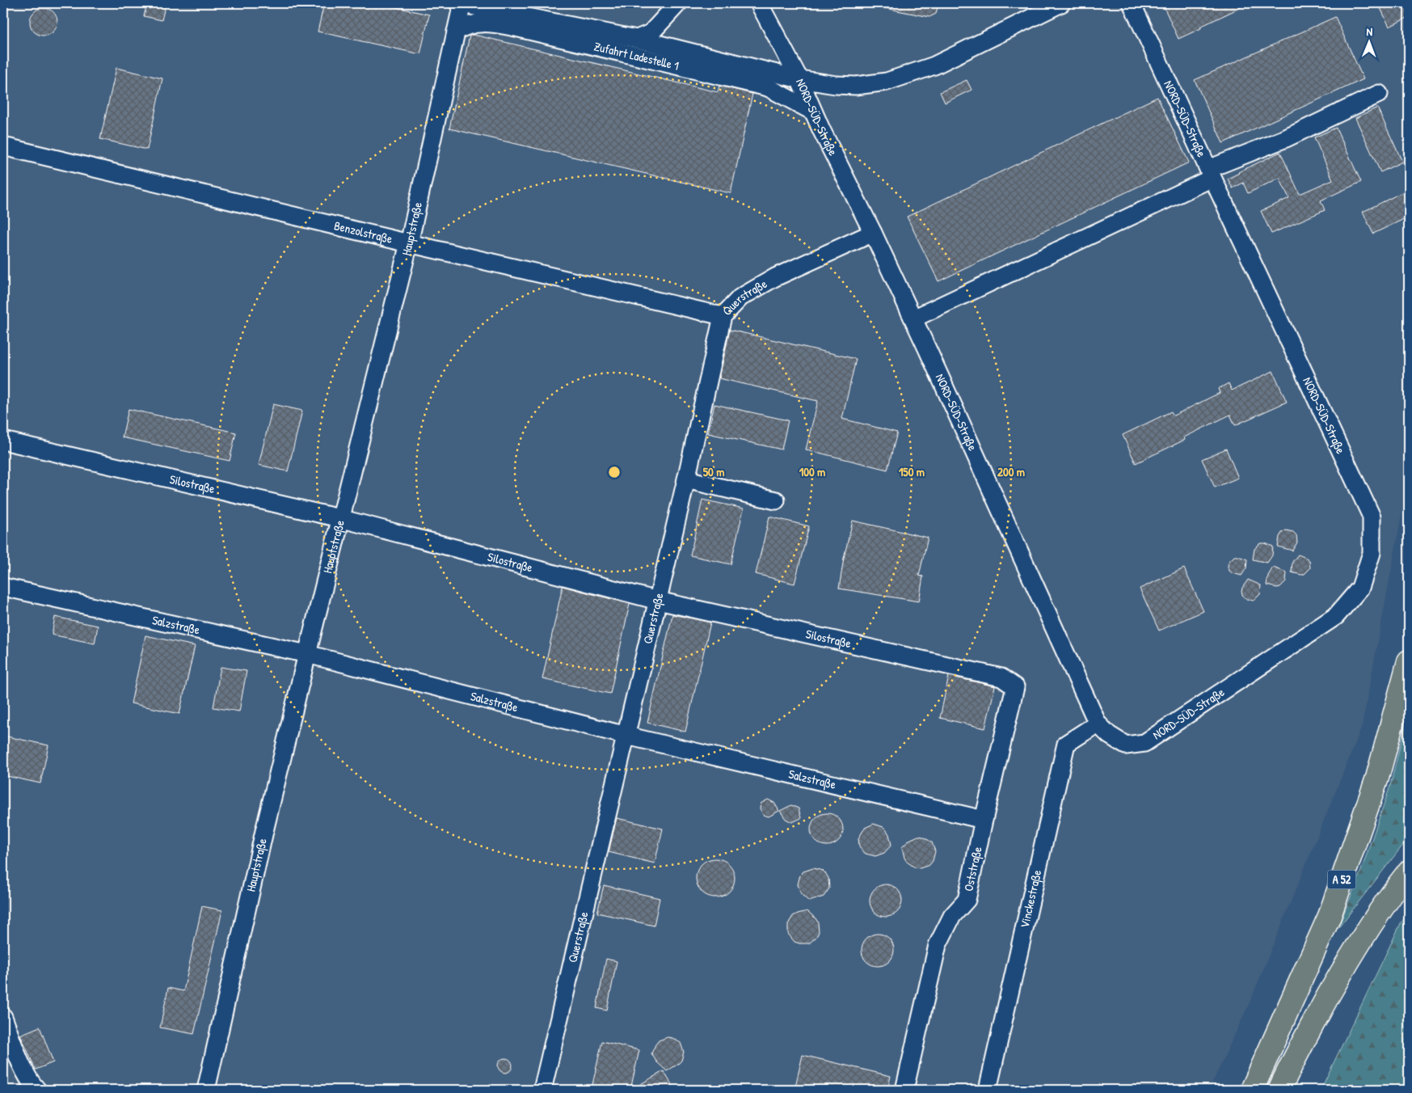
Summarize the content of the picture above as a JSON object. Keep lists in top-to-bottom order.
{
  "streets": {
    "highway": ["A 52"],
    "lane": [
      "Zufahrt Ladestelle 1",
      "NORD-SÜD-Straße",
      "Hauptstraße",
      "Benzolstraße",
      "Querstraße",
      "Silostraße",
      "Salzstraße",
      "Oststraße",
      "Vinckestraße"
    ]
  },
  "crossings": [
    ["Zufahrt Ladestelle 1", "NORD-SÜD-Straße"],
    ["Zufahrt Ladestelle 1", "Hauptstraße"],
    ["NORD-SÜD-Straße", "Querstraße"],
    ["NORD-SÜD-Straße", "Vinckestraße"],
    ["Hauptstraße", "Benzolstraße"],
    ["Hauptstraße", "Silostraße"],
    ["Hauptstraße", "Salzstraße"],
    ["Benzolstraße", "Querstraße"],
    ["Querstraße", "Silostraße"],
    ["Querstraße", "Salzstraße"],
    ["Silostraße", "Oststraße"],
    ["Salzstraße", "Oststraße"]
  ],
  "north": "top",
  "rings": [
    "50 m",
    "100 m",
    "150 m",
    "200 m"
  ]
}
